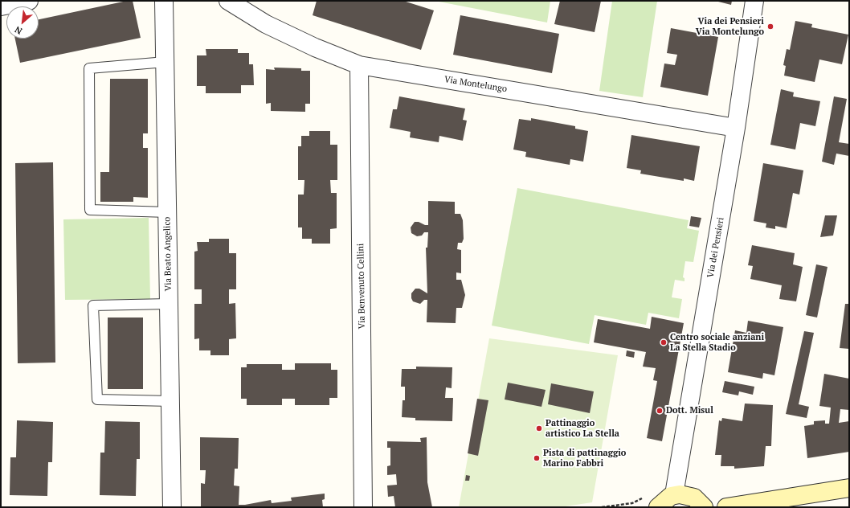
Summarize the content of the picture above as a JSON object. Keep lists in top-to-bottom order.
{
  "streets": {
    "street": [
      "Via Montelungo",
      "Via dei Pensieri",
      "Via Beato Angelico",
      "Via Benvenuto Cellini"
    ]
  },
  "crossings": [
    ["Via Montelungo", "Via dei Pensieri"],
    ["Via Montelungo", "Via Benvenuto Cellini"]
  ],
  "places": [
    "Via dei Pensieri Via Montelungo",
    "Centro sociale anziani La Stella Stadio",
    "Dott. Misul",
    "Pattinaggio artistico La Stella",
    "Pista di pattinaggio Marino Fabbri"
  ],
  "north": "bottom left"
}
